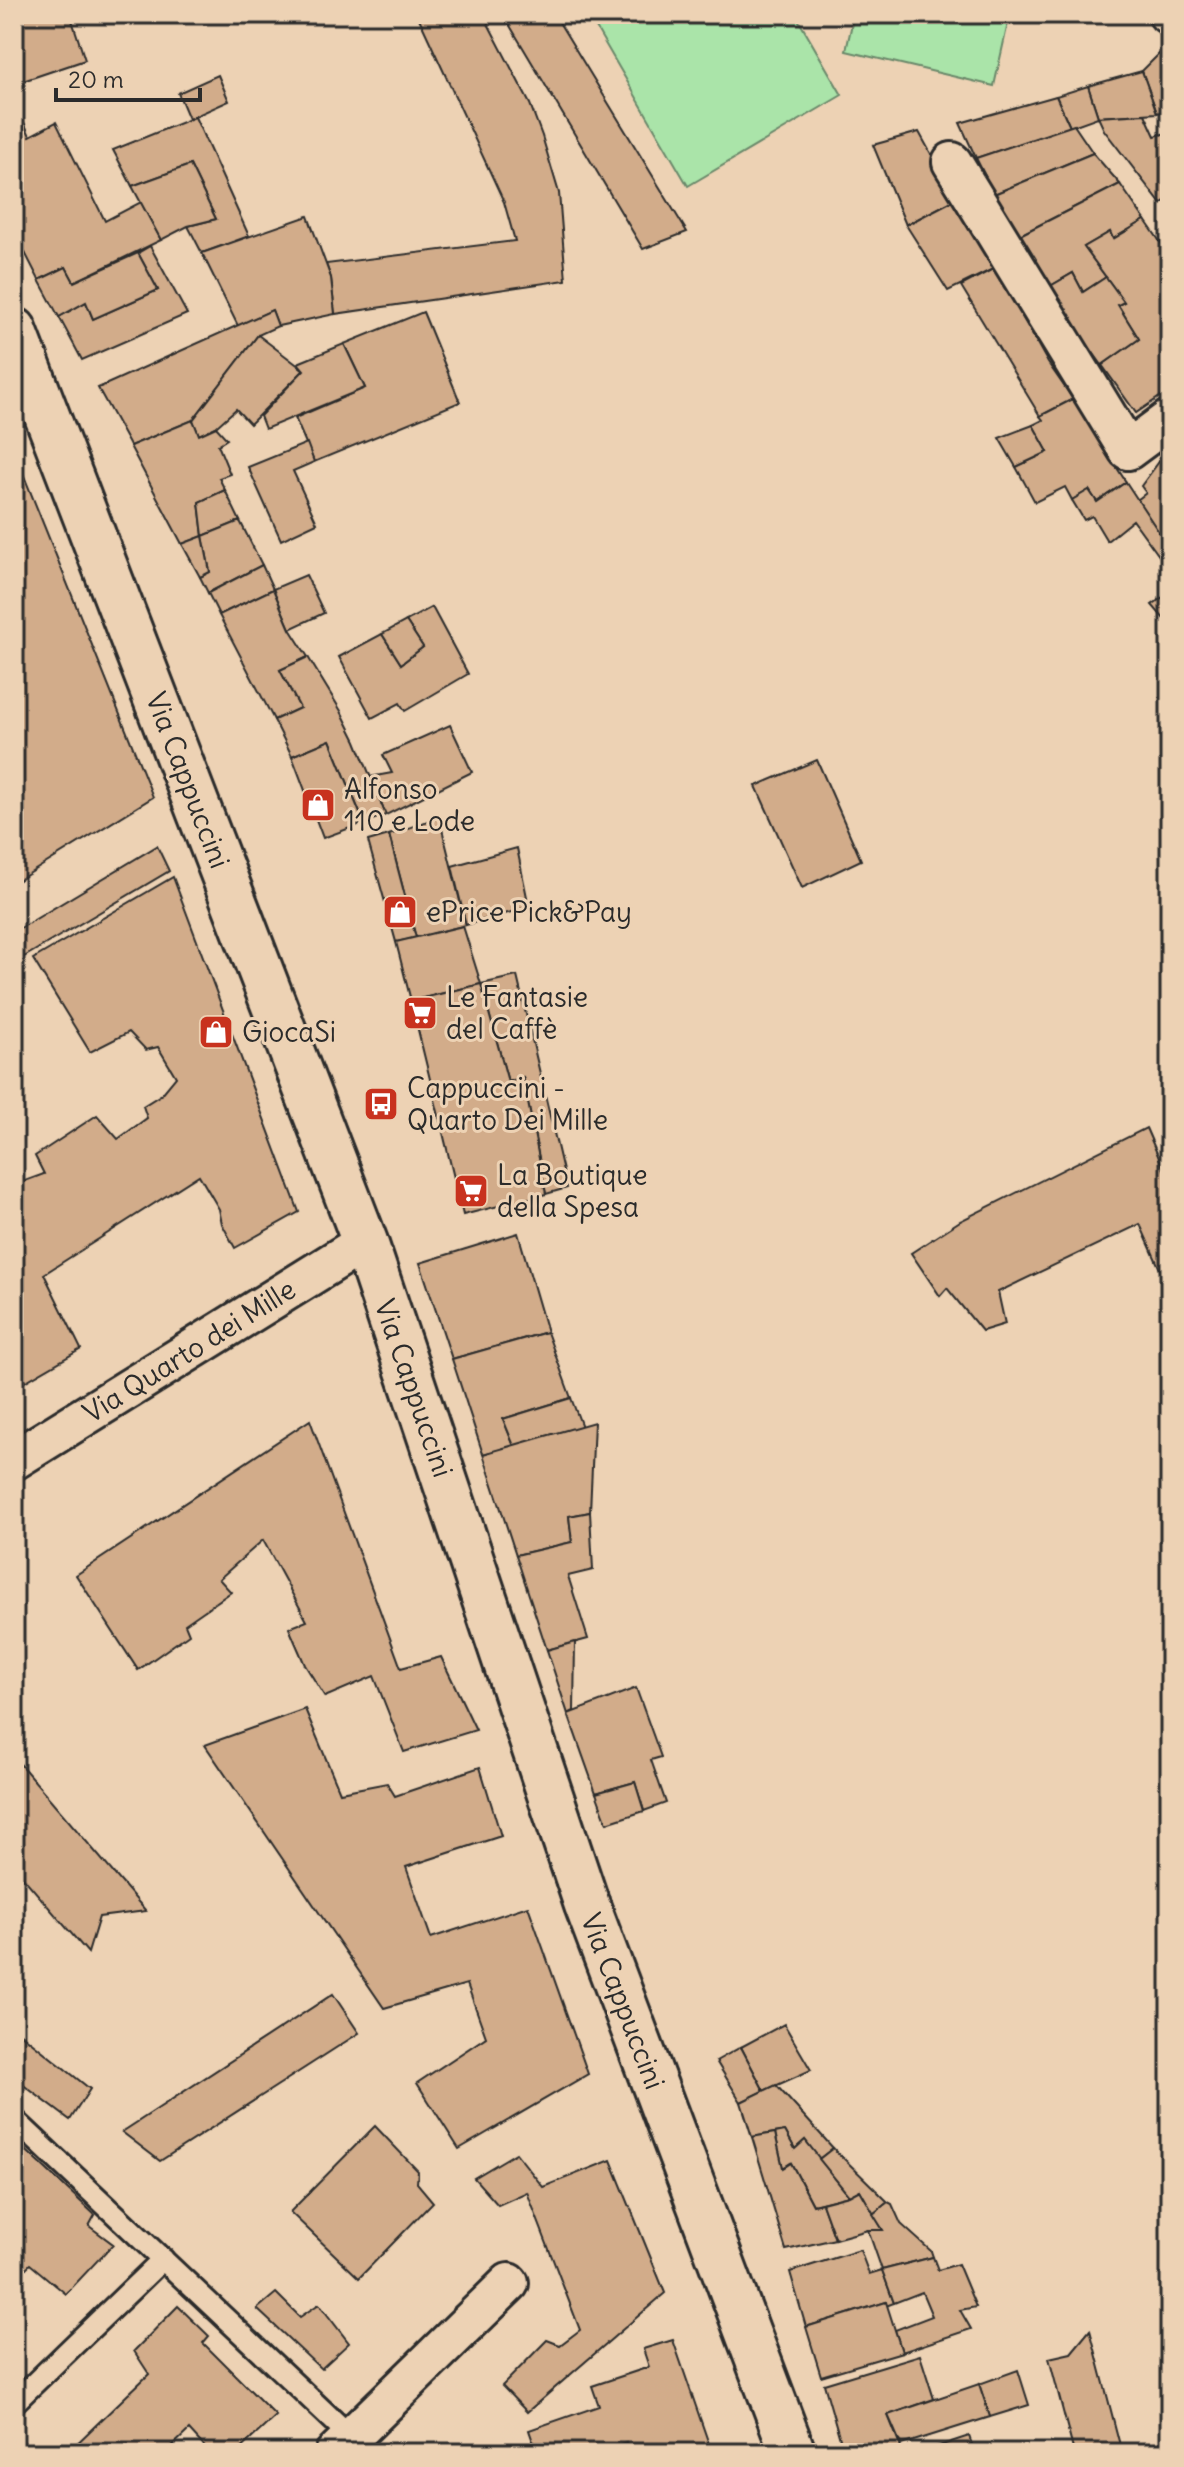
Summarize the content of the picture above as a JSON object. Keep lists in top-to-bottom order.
{
  "streets": {
    "street": ["Via Cappuccini", "Via Quarto dei Mille"]
  },
  "crossings": [
    ["Via Cappuccini", "Via Quarto dei Mille"]
  ],
  "places": {
    "shop": ["Alfonso 110 e Lode", "ePrice Pick&Pay", "GiocaSi"],
    "supermarket": ["Le Fantasie del Caffè", "La Boutique della Spesa"],
    "bus stop": ["Cappuccini - Quarto Dei Mille"]
  },
  "scale_bar": "20 m"
}
